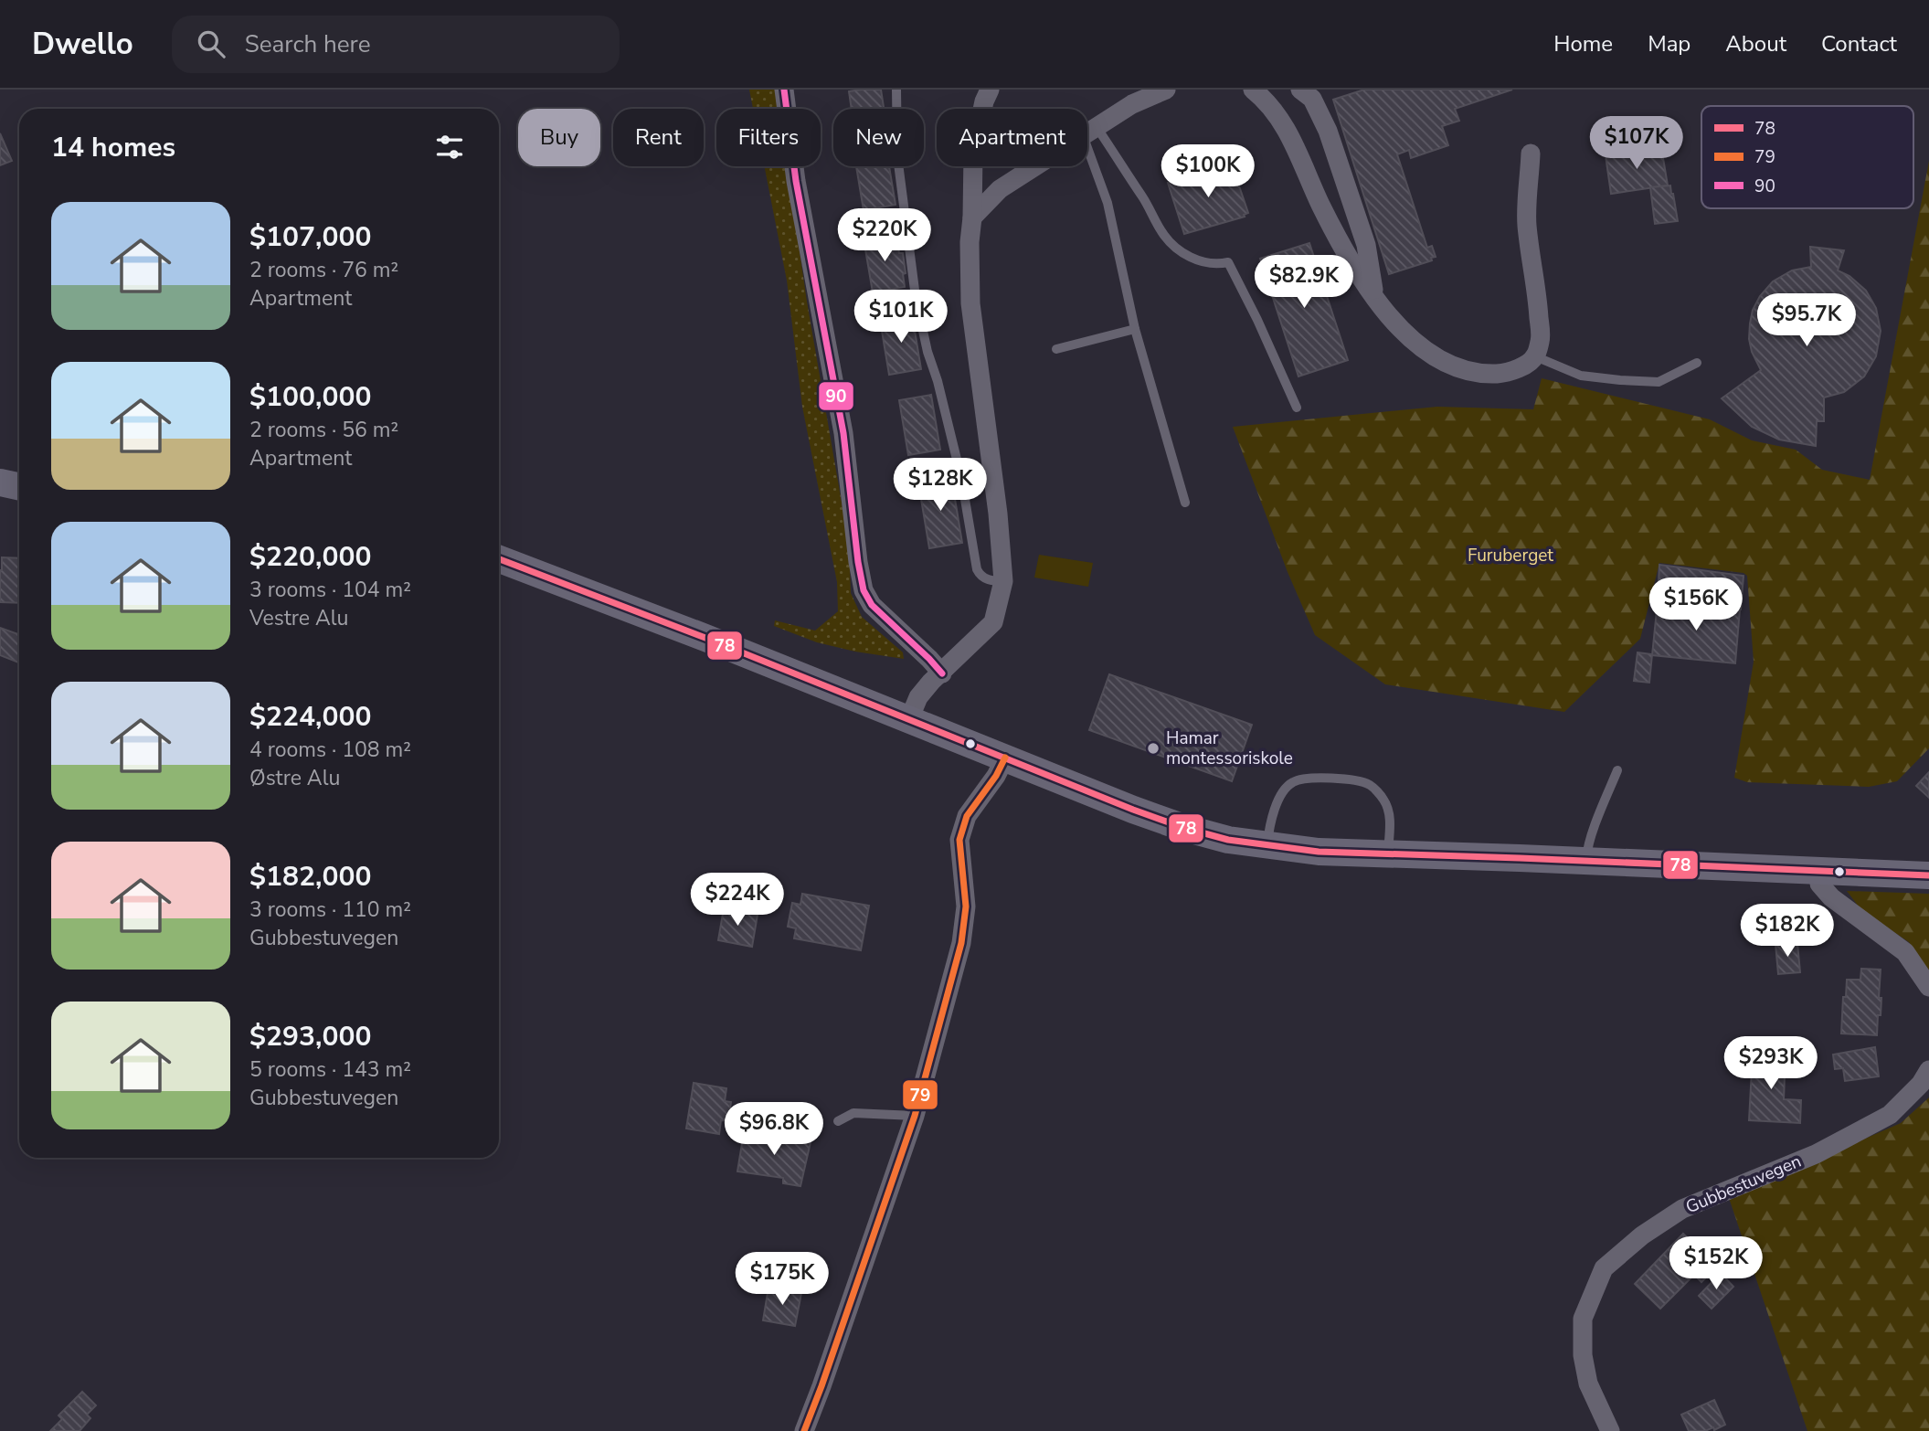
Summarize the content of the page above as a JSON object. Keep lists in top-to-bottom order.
{
  "streets": {
    "street": ["Gubbestuvegen"]
  },
  "parks": ["Furuberget"],
  "places": ["Hamar montessoriskole"],
  "lines": ["transit line 90", "transit line 78", "transit line 79"],
  "legend": ["78", "79", "90"],
  "page": {
    "header": "Dwello",
    "search": "Search here",
    "nav": [
      "Home",
      "Map",
      "About",
      "Contact"
    ],
    "chip": [
      "Buy",
      "Rent",
      "Filters",
      "New",
      "Apartment"
    ],
    "heading": "14 homes",
    "price": [
      "$107K",
      "$100K",
      "$220K",
      "$82.9K",
      "$101K",
      "$95.7K",
      "$128K",
      "$156K",
      "$224K",
      "$182K",
      "$293K",
      "$96.8K",
      "$152K",
      "$175K"
    ],
    "list": [
      {
        "name": "$107,000",
        "note": "2 rooms · 76 m² · Apartment"
      },
      {
        "name": "$100,000",
        "note": "2 rooms · 56 m² · Apartment"
      },
      {
        "name": "$220,000",
        "note": "3 rooms · 104 m² · Vestre Alu"
      },
      {
        "name": "$224,000",
        "note": "4 rooms · 108 m² · Østre Alu"
      },
      {
        "name": "$182,000",
        "note": "3 rooms · 110 m² · Gubbestuvegen"
      },
      {
        "name": "$293,000",
        "note": "5 rooms · 143 m² · Gubbestuvegen"
      }
    ]
  }
}
